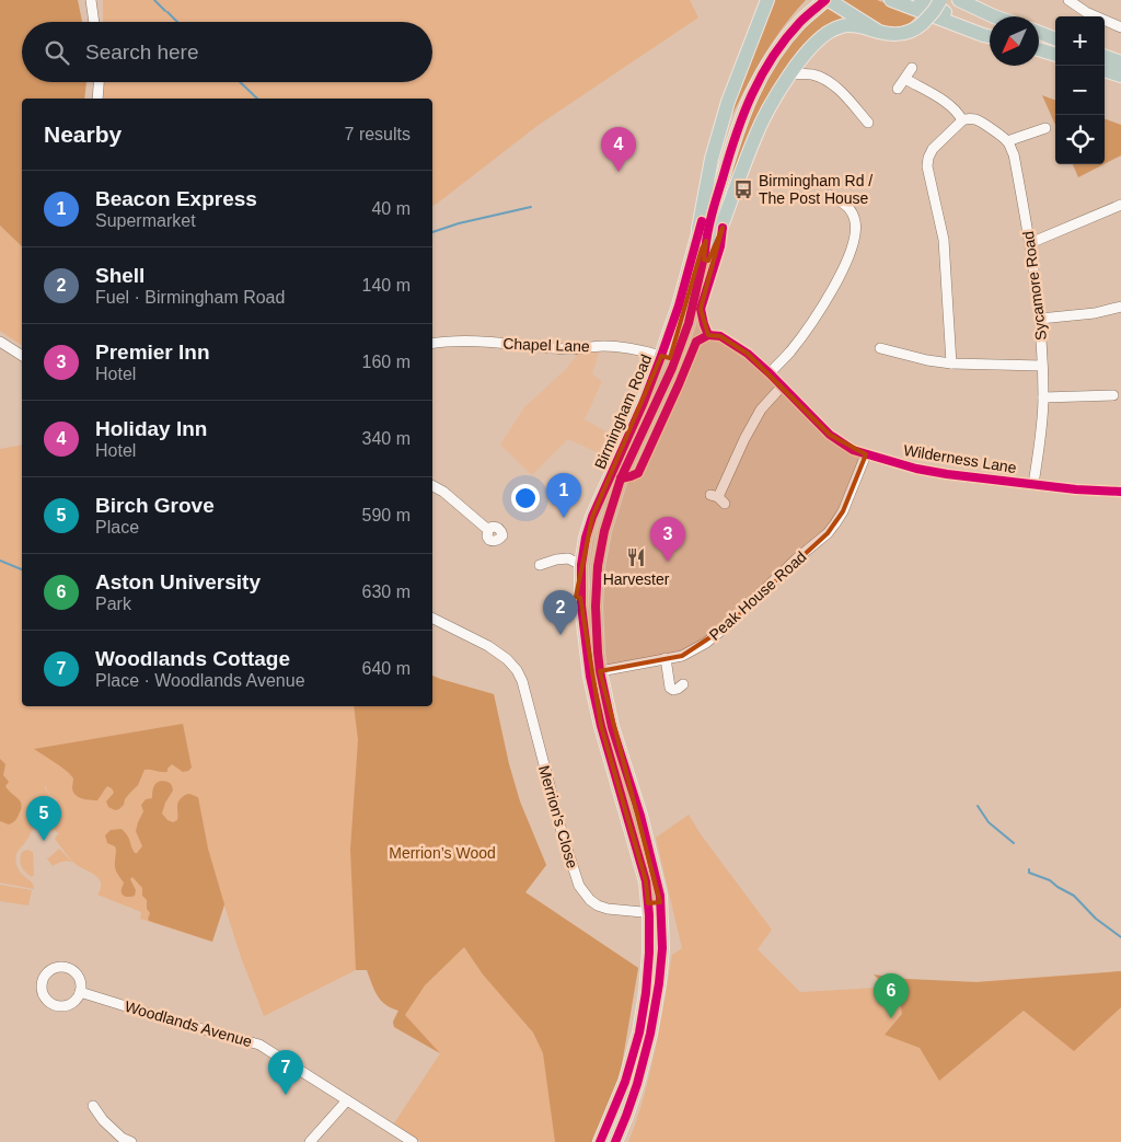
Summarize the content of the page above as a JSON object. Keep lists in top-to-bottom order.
{
  "streets": {
    "highway": ["Birmingham Road"],
    "street": [
      "Sycamore Road",
      "Chapel Lane",
      "Wilderness Lane",
      "Peak House Road",
      "Merrion's Close",
      "Woodlands Avenue"
    ]
  },
  "crossings": [
    ["Sycamore Road", "Wilderness Lane"],
    ["Chapel Lane", "Birmingham Road"],
    ["Birmingham Road", "Wilderness Lane"],
    ["Birmingham Road", "Peak House Road"],
    ["Birmingham Road", "Merrion's Close"],
    ["Wilderness Lane", "Peak House Road"]
  ],
  "parks": ["Merrion’s Wood"],
  "places": {
    "bus stop": ["Birmingham Rd / The Post House"],
    "restaurant": ["Harvester"]
  },
  "north": "bottom left",
  "page": {
    "map_buttons": ["+", "−"],
    "search": "Search here",
    "heading": ["Nearby", "7 results"],
    "pins": [
      "4",
      "1",
      "3",
      "2",
      "5",
      "6",
      "7"
    ],
    "list": [
      {
        "mark": "1",
        "name": "Beacon Express",
        "note": "Supermarket",
        "value": "40 m"
      },
      {
        "mark": "2",
        "name": "Shell",
        "note": "Fuel · Birmingham Road",
        "value": "140 m"
      },
      {
        "mark": "3",
        "name": "Premier Inn",
        "note": "Hotel",
        "value": "160 m"
      },
      {
        "mark": "4",
        "name": "Holiday Inn",
        "note": "Hotel",
        "value": "340 m"
      },
      {
        "mark": "5",
        "name": "Birch Grove",
        "note": "Place",
        "value": "590 m"
      },
      {
        "mark": "6",
        "name": "Aston University",
        "note": "Park",
        "value": "630 m"
      },
      {
        "mark": "7",
        "name": "Woodlands Cottage",
        "note": "Place · Woodlands Avenue",
        "value": "640 m"
      }
    ]
  }
}
